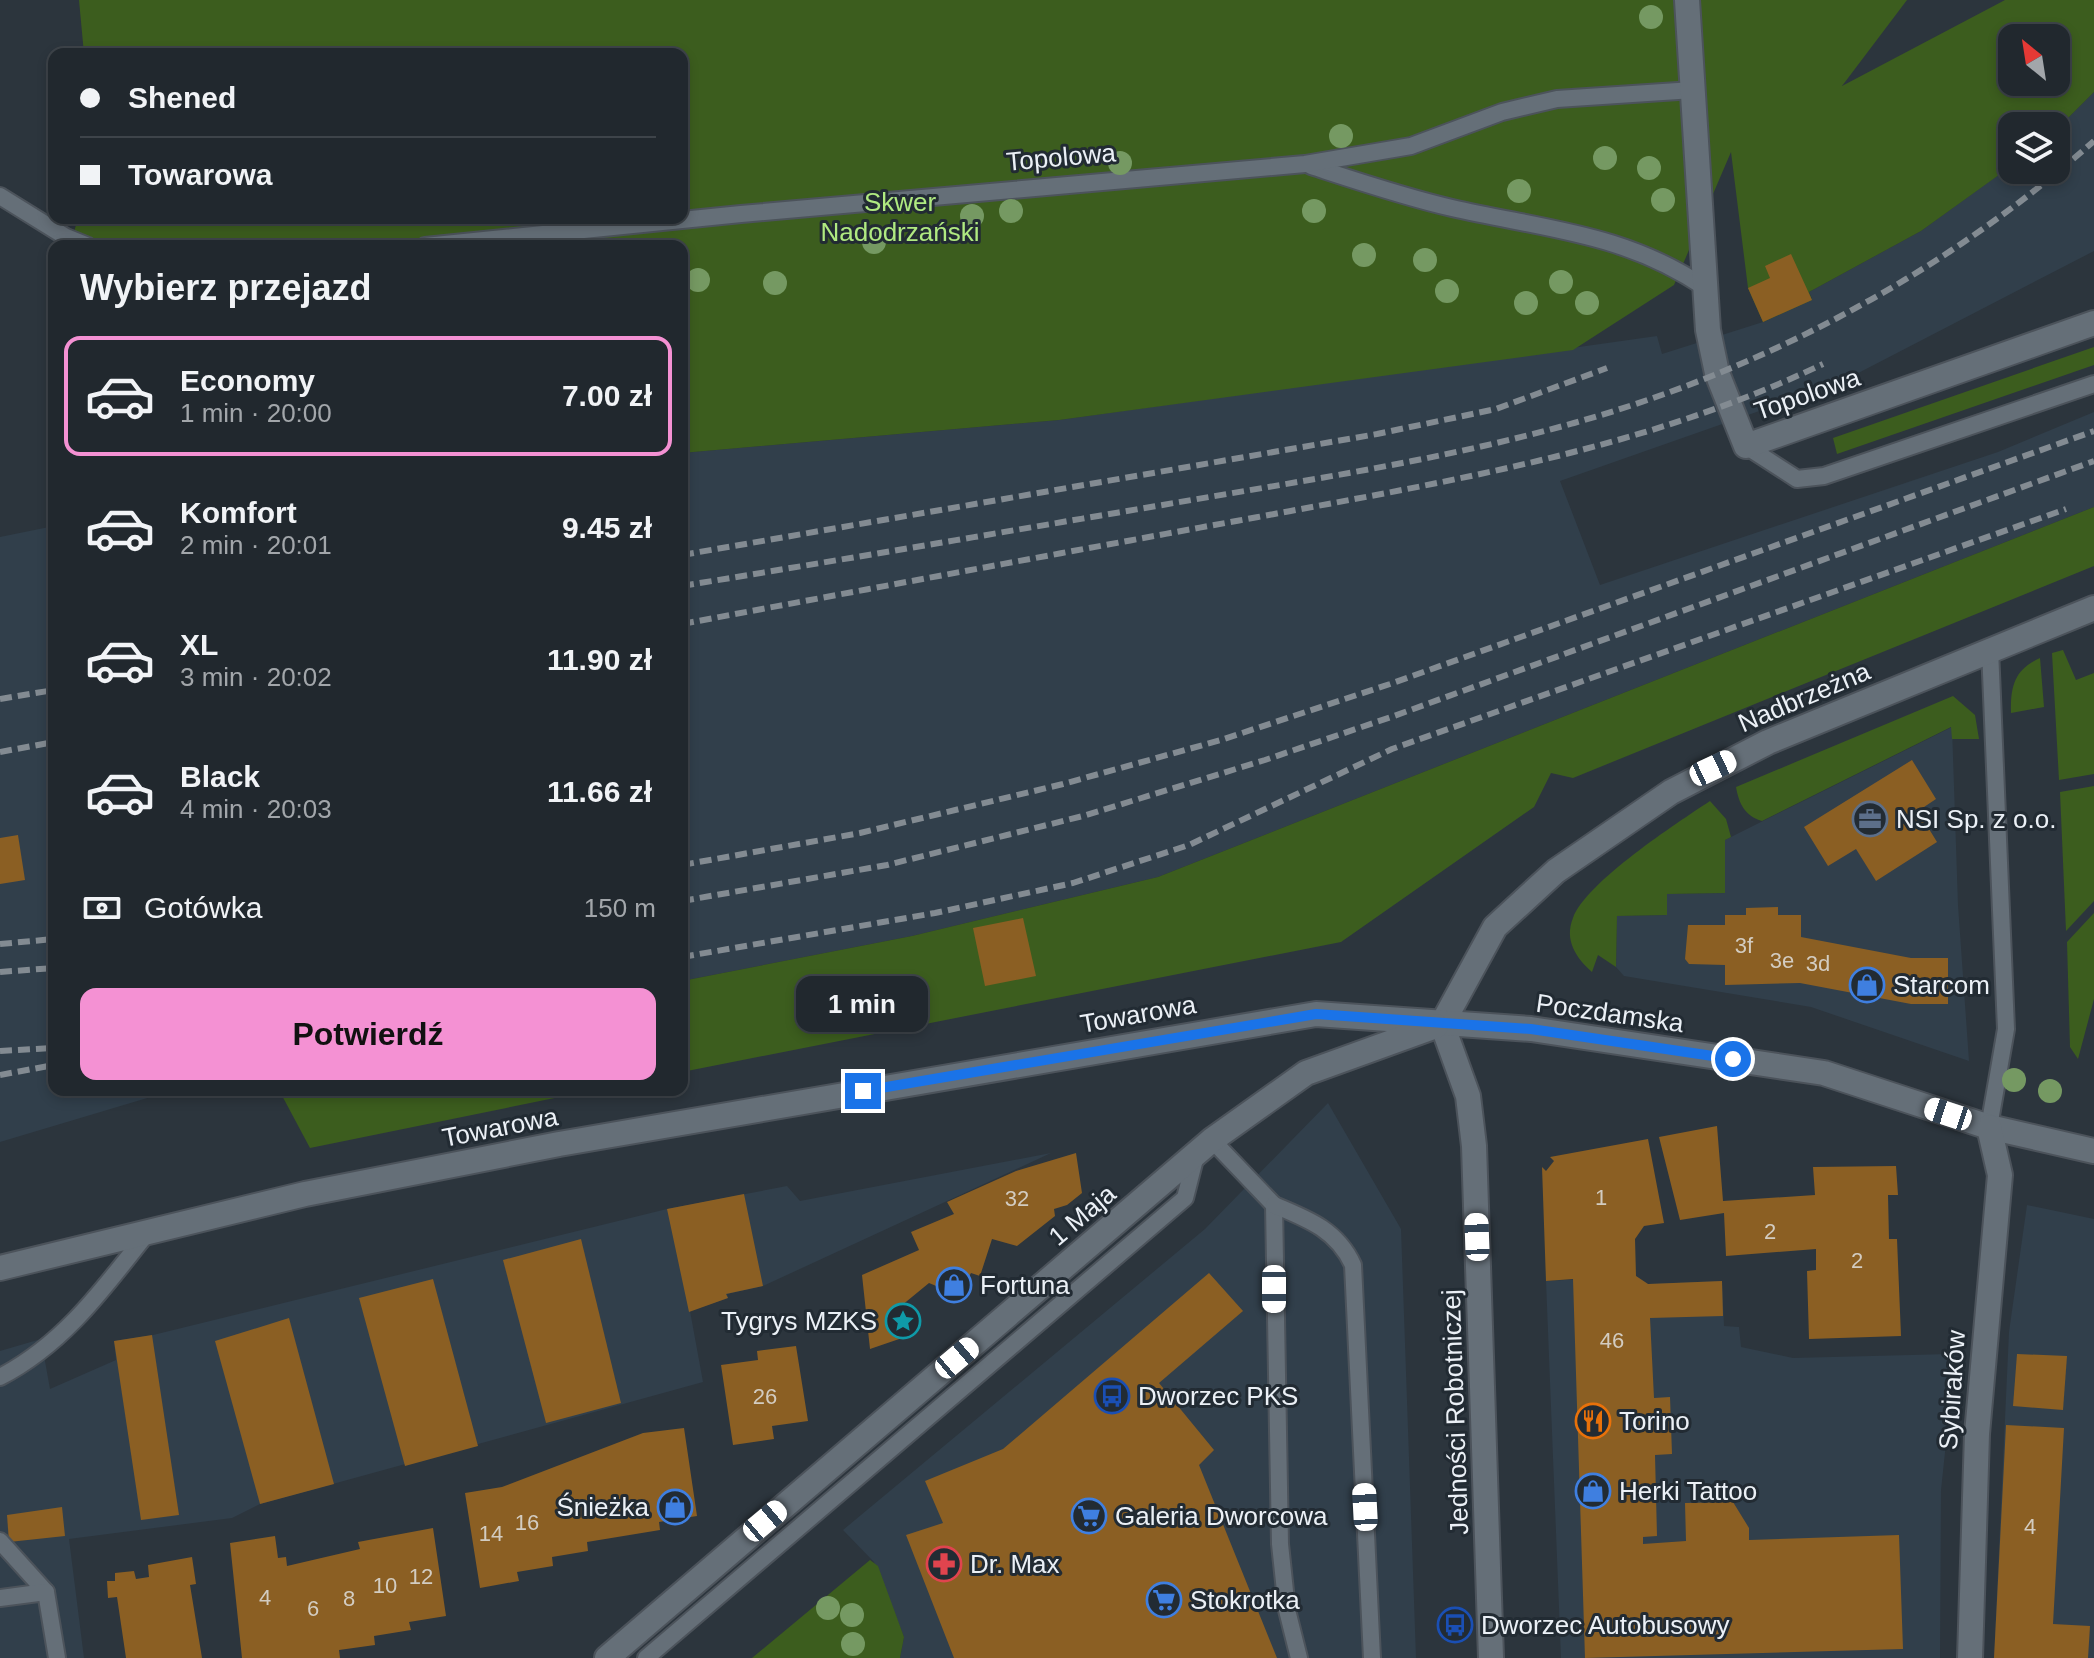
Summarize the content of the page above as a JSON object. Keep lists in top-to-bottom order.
{
  "streets": {
    "street": [
      "Topolowa",
      "Nadbrzeżna",
      "Poczdamska",
      "Towarowa",
      "1 Maja",
      "Sybiraków",
      "Jedności Robotniczej"
    ]
  },
  "crossings": [
    ["Nadbrzeżna", "Poczdamska"],
    ["Nadbrzeżna", "Towarowa"],
    ["Nadbrzeżna", "1 Maja"],
    ["Nadbrzeżna", "Jedności Robotniczej"],
    ["Poczdamska", "Towarowa"],
    ["Poczdamska", "1 Maja"],
    ["Poczdamska", "Sybiraków"],
    ["Poczdamska", "Jedności Robotniczej"],
    ["Towarowa", "1 Maja"],
    ["Towarowa", "Jedności Robotniczej"],
    ["1 Maja", "Jedności Robotniczej"]
  ],
  "parks": ["Skwer Nadodrzański"],
  "places": {
    "office": ["NSI Sp. z o.o."],
    "shop": [
      "Starcom",
      "Fortuna",
      "Herki Tattoo",
      "Śnieżka"
    ],
    "place": ["Tygrys MZKS"],
    "bus stop": ["Dworzec PKS", "Dworzec Autobusowy"],
    "restaurant": ["Torino"],
    "supermarket": ["Galeria Dworcowa", "Stokrotka"],
    "pharmacy": ["Dr. Max"]
  },
  "house_numbers": [
    "3f",
    "3e",
    "3d",
    "1",
    "32",
    "2",
    "2",
    "46",
    "26",
    "16",
    "4",
    "14",
    "12",
    "10",
    "4",
    "8",
    "6"
  ],
  "north": "top left",
  "page": {
    "banner": ["Shened", "Towarowa"],
    "heading": "Wybierz przejazd",
    "list": [
      {
        "name": "Economy",
        "note": "1 min · 20:00",
        "value": "7.00 zł"
      },
      {
        "name": "Komfort",
        "note": "2 min · 20:01",
        "value": "9.45 zł"
      },
      {
        "name": "XL",
        "note": "3 min · 20:02",
        "value": "11.90 zł"
      },
      {
        "name": "Black",
        "note": "4 min · 20:03",
        "value": "11.66 zł"
      }
    ],
    "pay": ["Gotówka", "150 m"],
    "buttons": "Potwierdź",
    "bubble": "1 min"
  }
}
